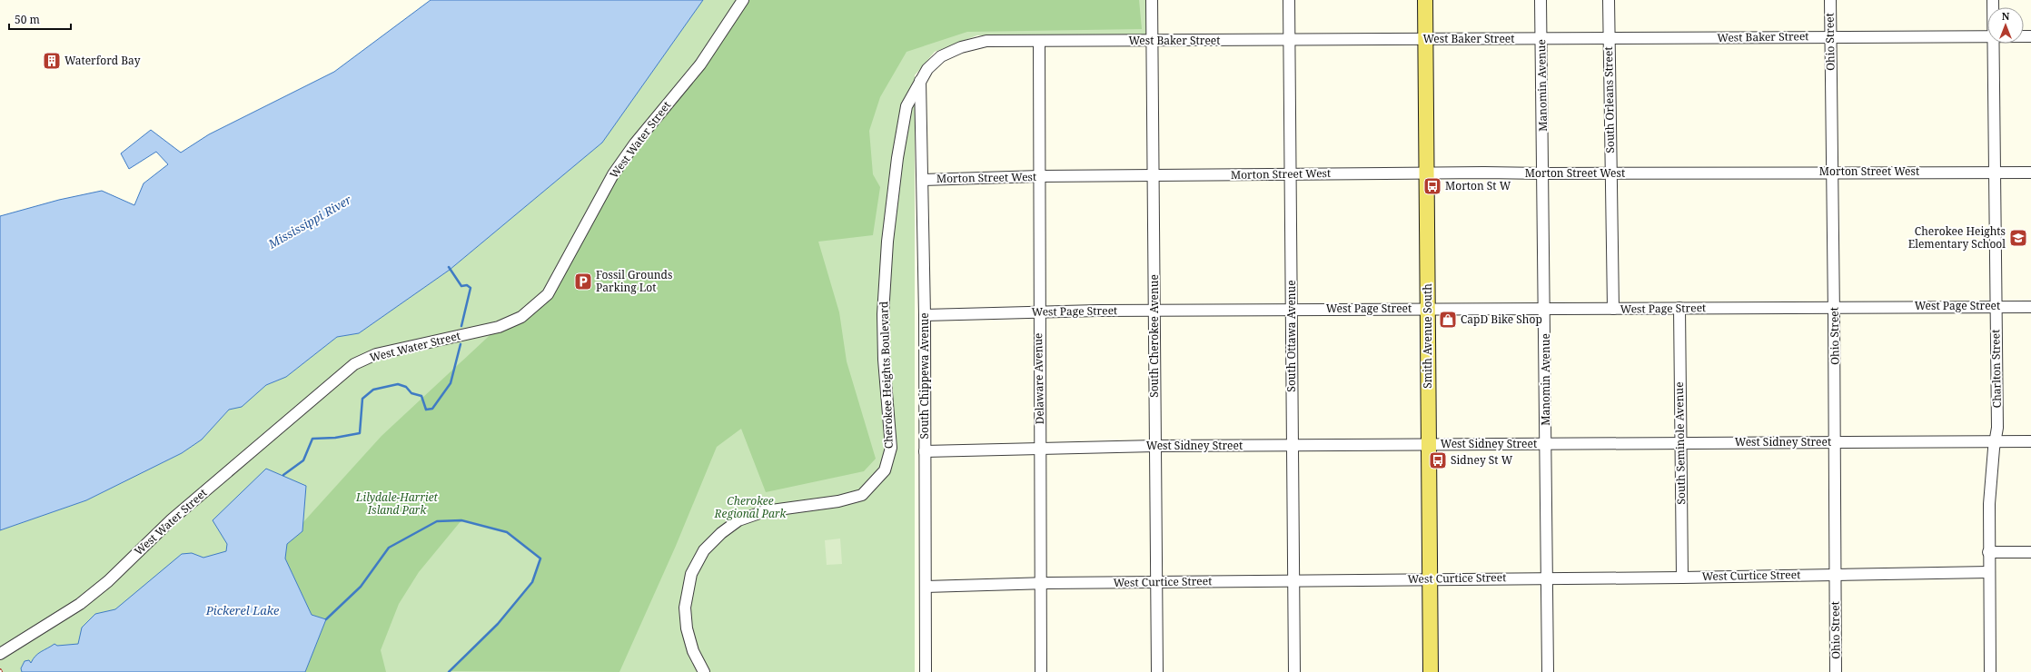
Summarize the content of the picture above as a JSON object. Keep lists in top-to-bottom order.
{
  "streets": {
    "main road": ["Smith Avenue South"],
    "street": [
      "West Baker Street",
      "Ohio Street",
      "Manomin Avenue",
      "South Orleans Street",
      "West Water Street",
      "Morton Street West",
      "West Page Street",
      "South Cherokee Avenue",
      "South Ottawa Avenue",
      "Charlton Street",
      "Cherokee Heights Boulevard",
      "South Chippewa Avenue",
      "Delaware Avenue",
      "West Sidney Street",
      "South Seminole Avenue",
      "West Curtice Street"
    ]
  },
  "crossings": [
    ["West Baker Street", "Ohio Street"],
    ["West Baker Street", "Manomin Avenue"],
    ["West Baker Street", "South Orleans Street"],
    ["West Baker Street", "South Cherokee Avenue"],
    ["West Baker Street", "South Ottawa Avenue"],
    ["West Baker Street", "Smith Avenue South"],
    ["West Baker Street", "Cherokee Heights Boulevard"],
    ["West Baker Street", "South Chippewa Avenue"],
    ["West Baker Street", "Delaware Avenue"],
    ["Ohio Street", "Morton Street West"],
    ["Ohio Street", "West Page Street"],
    ["Ohio Street", "West Sidney Street"],
    ["Ohio Street", "West Curtice Street"],
    ["Manomin Avenue", "Morton Street West"],
    ["Manomin Avenue", "West Page Street"],
    ["Manomin Avenue", "West Sidney Street"],
    ["Manomin Avenue", "West Curtice Street"],
    ["South Orleans Street", "Morton Street West"],
    ["South Orleans Street", "West Page Street"],
    ["Morton Street West", "South Cherokee Avenue"],
    ["Morton Street West", "South Ottawa Avenue"],
    ["Morton Street West", "Smith Avenue South"],
    ["Morton Street West", "Charlton Street"],
    ["Morton Street West", "South Chippewa Avenue"],
    ["Morton Street West", "Delaware Avenue"],
    ["West Page Street", "South Cherokee Avenue"],
    ["West Page Street", "South Ottawa Avenue"],
    ["West Page Street", "Smith Avenue South"],
    ["West Page Street", "Charlton Street"],
    ["West Page Street", "South Chippewa Avenue"],
    ["West Page Street", "Delaware Avenue"],
    ["West Page Street", "South Seminole Avenue"],
    ["South Cherokee Avenue", "West Sidney Street"],
    ["South Cherokee Avenue", "West Curtice Street"],
    ["South Ottawa Avenue", "West Sidney Street"],
    ["South Ottawa Avenue", "West Curtice Street"],
    ["Smith Avenue South", "West Sidney Street"],
    ["Smith Avenue South", "West Curtice Street"],
    ["Charlton Street", "West Sidney Street"],
    ["Charlton Street", "West Curtice Street"],
    ["Cherokee Heights Boulevard", "South Chippewa Avenue"],
    ["South Chippewa Avenue", "West Sidney Street"],
    ["South Chippewa Avenue", "West Curtice Street"],
    ["Delaware Avenue", "West Sidney Street"],
    ["Delaware Avenue", "West Curtice Street"],
    ["West Sidney Street", "South Seminole Avenue"],
    ["South Seminole Avenue", "West Curtice Street"]
  ],
  "water": ["Mississippi River", "Pickerel Lake"],
  "parks": ["Lilydale-Harriet Island Park", "Cherokee Regional Park"],
  "places": {
    "building": ["Waterford Bay"],
    "bus stop": ["Morton St W", "Sidney St W"],
    "school or university": ["Cherokee Heights Elementary School"],
    "parking": ["Fossil Grounds Parking Lot"],
    "shop": ["CapD Bike Shop"]
  },
  "scale_bar": "50 m",
  "north": "top"
}
